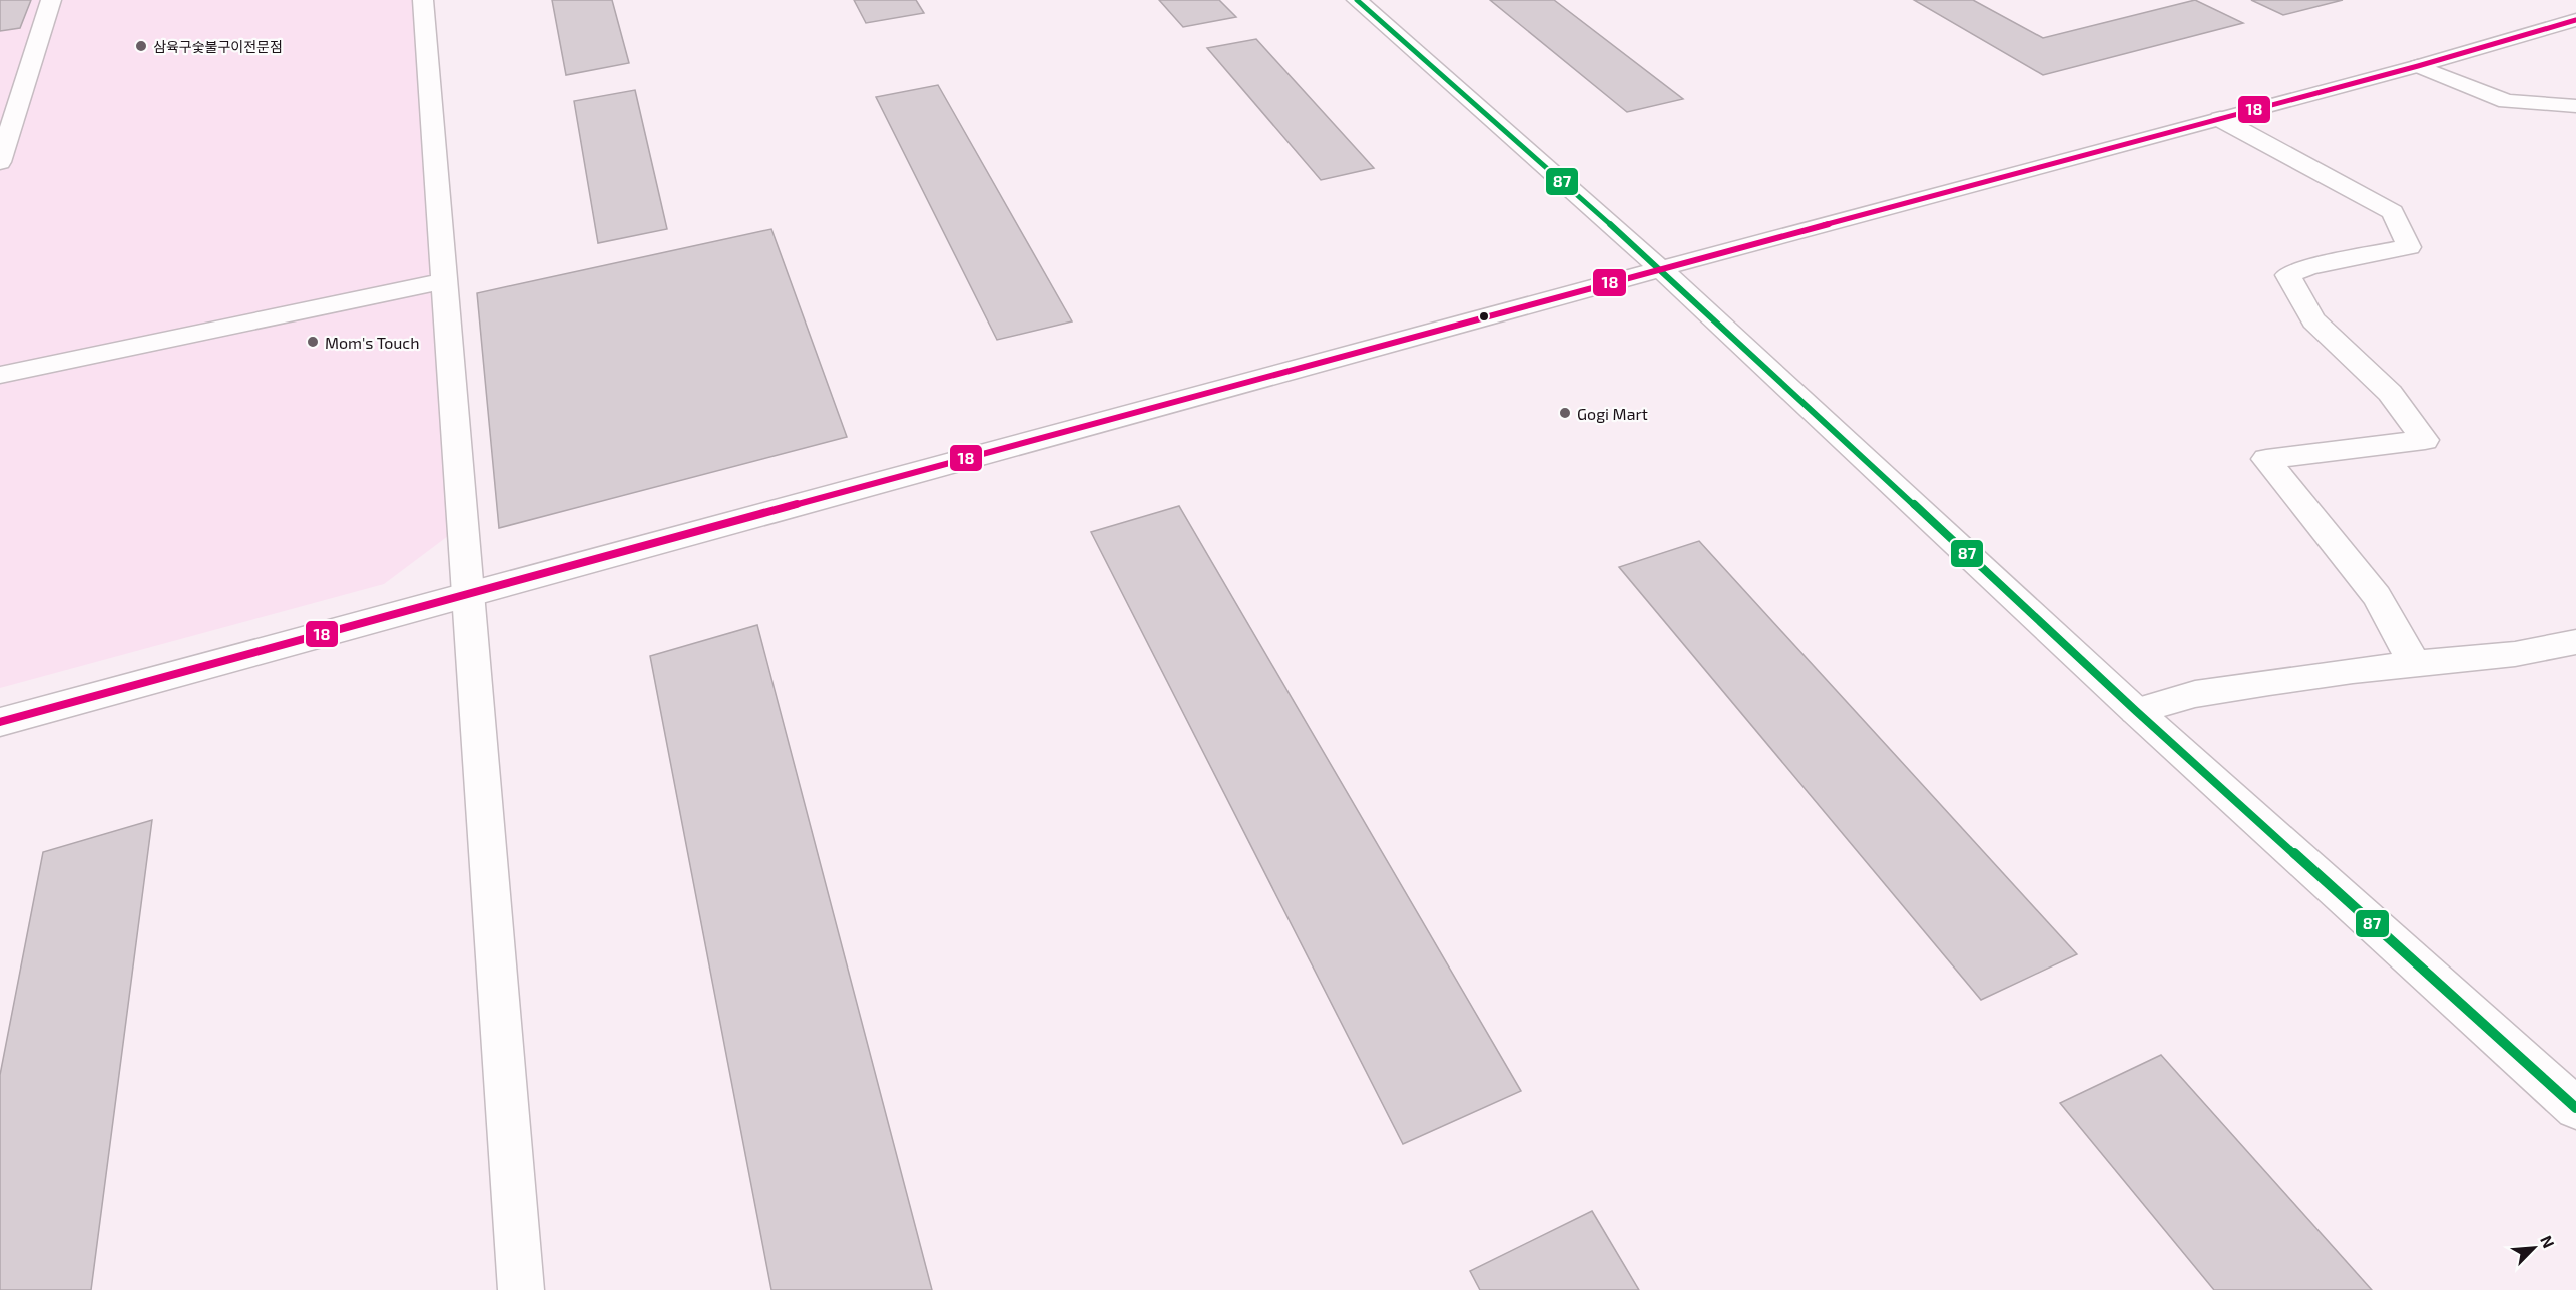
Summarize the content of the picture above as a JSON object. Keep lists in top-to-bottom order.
{
  "places": ["삼육구숯불구이전문점", "Mom's Touch", "Gogi Mart"],
  "lines": ["transit line 87", "transit line 18"],
  "north": "top right"
}
